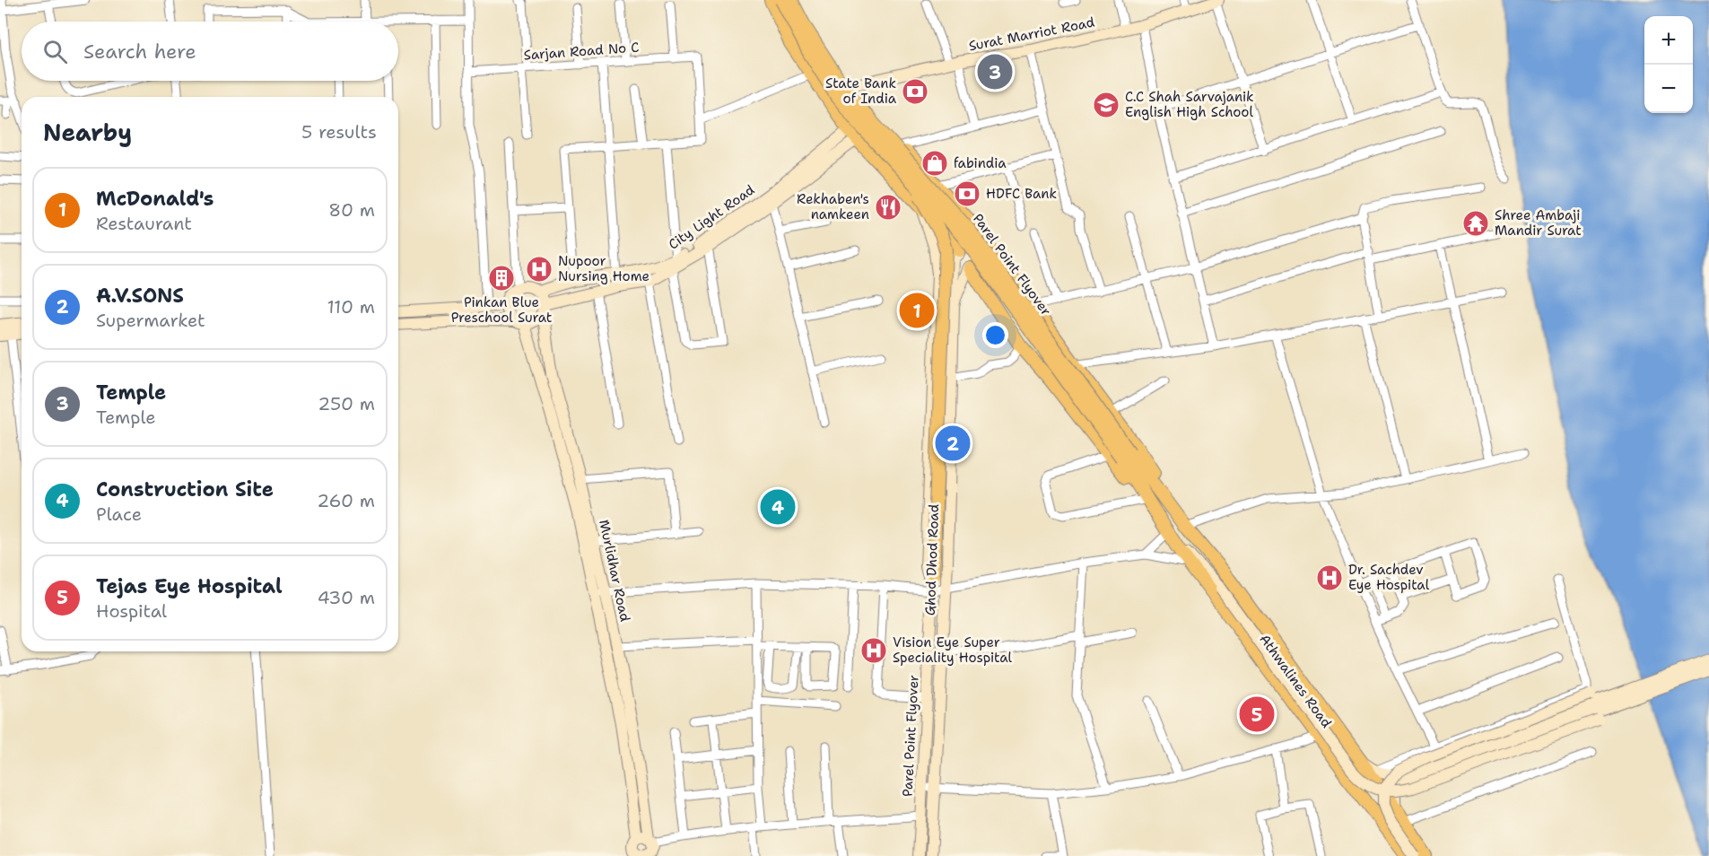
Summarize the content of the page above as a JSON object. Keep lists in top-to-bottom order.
{
  "streets": {
    "main road": [
      "Surat Marriot Road",
      "City Light Road",
      "Parel Point Flyover",
      "Ghod Dhod Road",
      "Murlidhar Road",
      "Athwalines Road"
    ],
    "street": ["Sarjan Road No C"]
  },
  "crossings": [
    ["City Light Road", "Murlidhar Road"],
    ["Parel Point Flyover", "Ghod Dhod Road"],
    ["Parel Point Flyover", "Athwalines Road"]
  ],
  "places": {
    "bank": ["State Bank of India", "HDFC Bank"],
    "school or university": ["C.C Shah Sarvajanik English High School"],
    "shop": ["fabindia"],
    "restaurant": ["Rekhaben's namkeen"],
    "temple": ["Shree Ambaji Mandir Surat"],
    "hospital": ["Nupoor Nursing Home", "Dr. Sachdev Eye Hospital", "Vision Eye Super Speciality Hospital"],
    "building": ["Pinkan Blue Preschool Surat"]
  },
  "page": {
    "map_buttons": ["+", "−"],
    "search": "Search here",
    "pins": [
      "3",
      "1",
      "2",
      "4",
      "5"
    ],
    "heading": ["Nearby", "5 results"],
    "list": [
      {
        "mark": "1",
        "name": "McDonald's",
        "note": "Restaurant",
        "value": "80 m"
      },
      {
        "mark": "2",
        "name": "A.V.SONS",
        "note": "Supermarket",
        "value": "110 m"
      },
      {
        "mark": "3",
        "name": "Temple",
        "note": "Temple",
        "value": "250 m"
      },
      {
        "mark": "4",
        "name": "Construction Site",
        "note": "Place",
        "value": "260 m"
      },
      {
        "mark": "5",
        "name": "Tejas Eye Hospital",
        "note": "Hospital",
        "value": "430 m"
      }
    ]
  }
}
